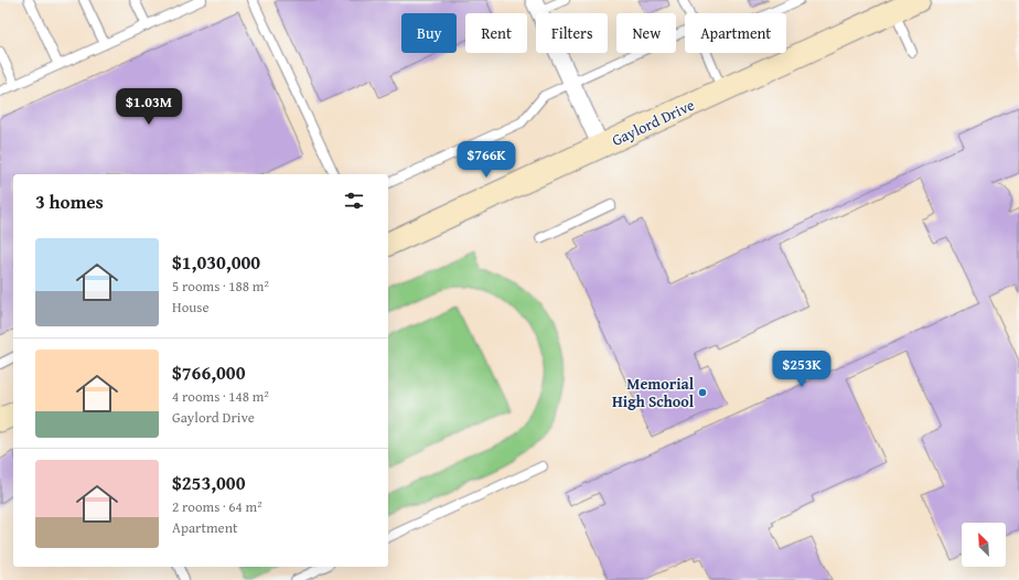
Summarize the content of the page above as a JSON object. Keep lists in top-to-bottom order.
{
  "streets": {
    "street": ["Gaylord Drive"]
  },
  "places": ["Memorial High School"],
  "north": "top left",
  "page": {
    "chip": [
      "Buy",
      "Rent",
      "Filters",
      "New",
      "Apartment"
    ],
    "price": ["$1.03M", "$766K", "$253K"],
    "heading": "3 homes",
    "list": [
      {
        "name": "$1,030,000",
        "note": "5 rooms · 188 m² · House"
      },
      {
        "name": "$766,000",
        "note": "4 rooms · 148 m² · Gaylord Drive"
      },
      {
        "name": "$253,000",
        "note": "2 rooms · 64 m² · Apartment"
      }
    ]
  }
}
